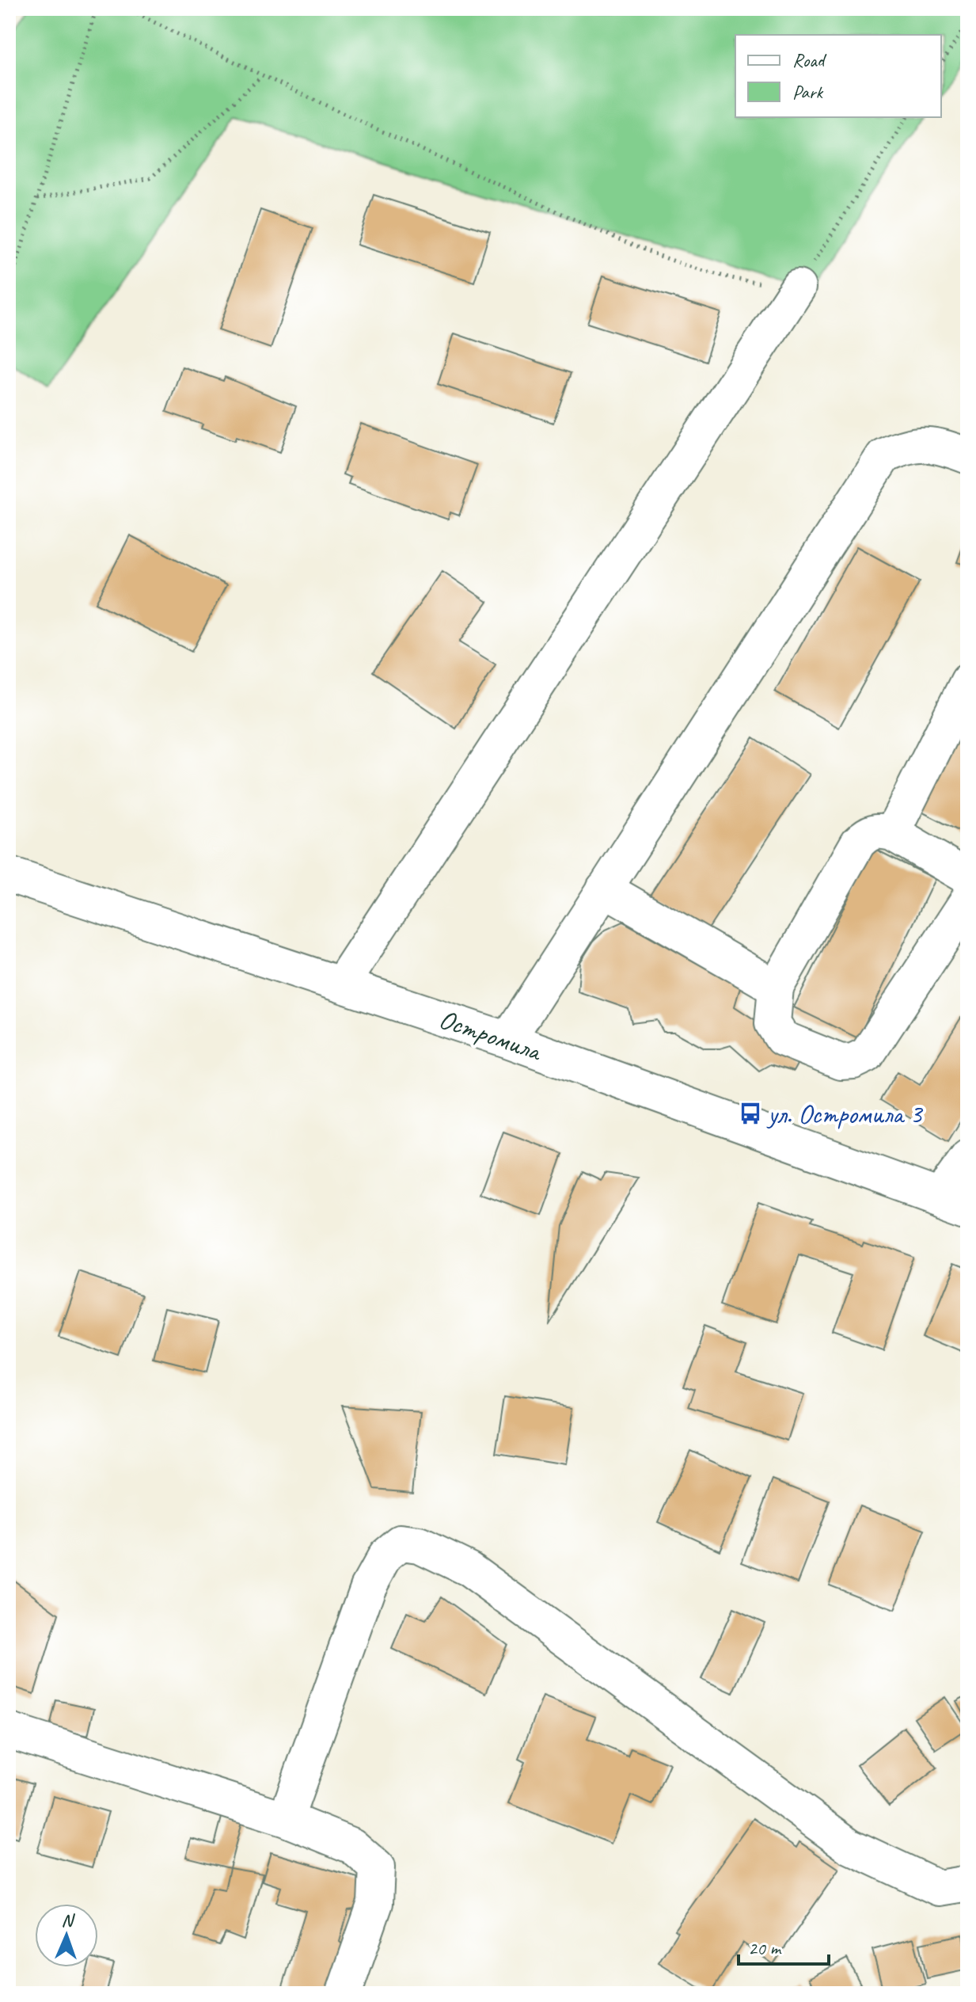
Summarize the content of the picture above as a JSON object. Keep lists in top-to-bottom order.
{
  "streets": {
    "street": ["Остромила"]
  },
  "places": {
    "bus stop": ["ул. Остромила 3"]
  },
  "legend": ["Road", "Park"],
  "scale_bar": "20 m",
  "north": "top"
}
